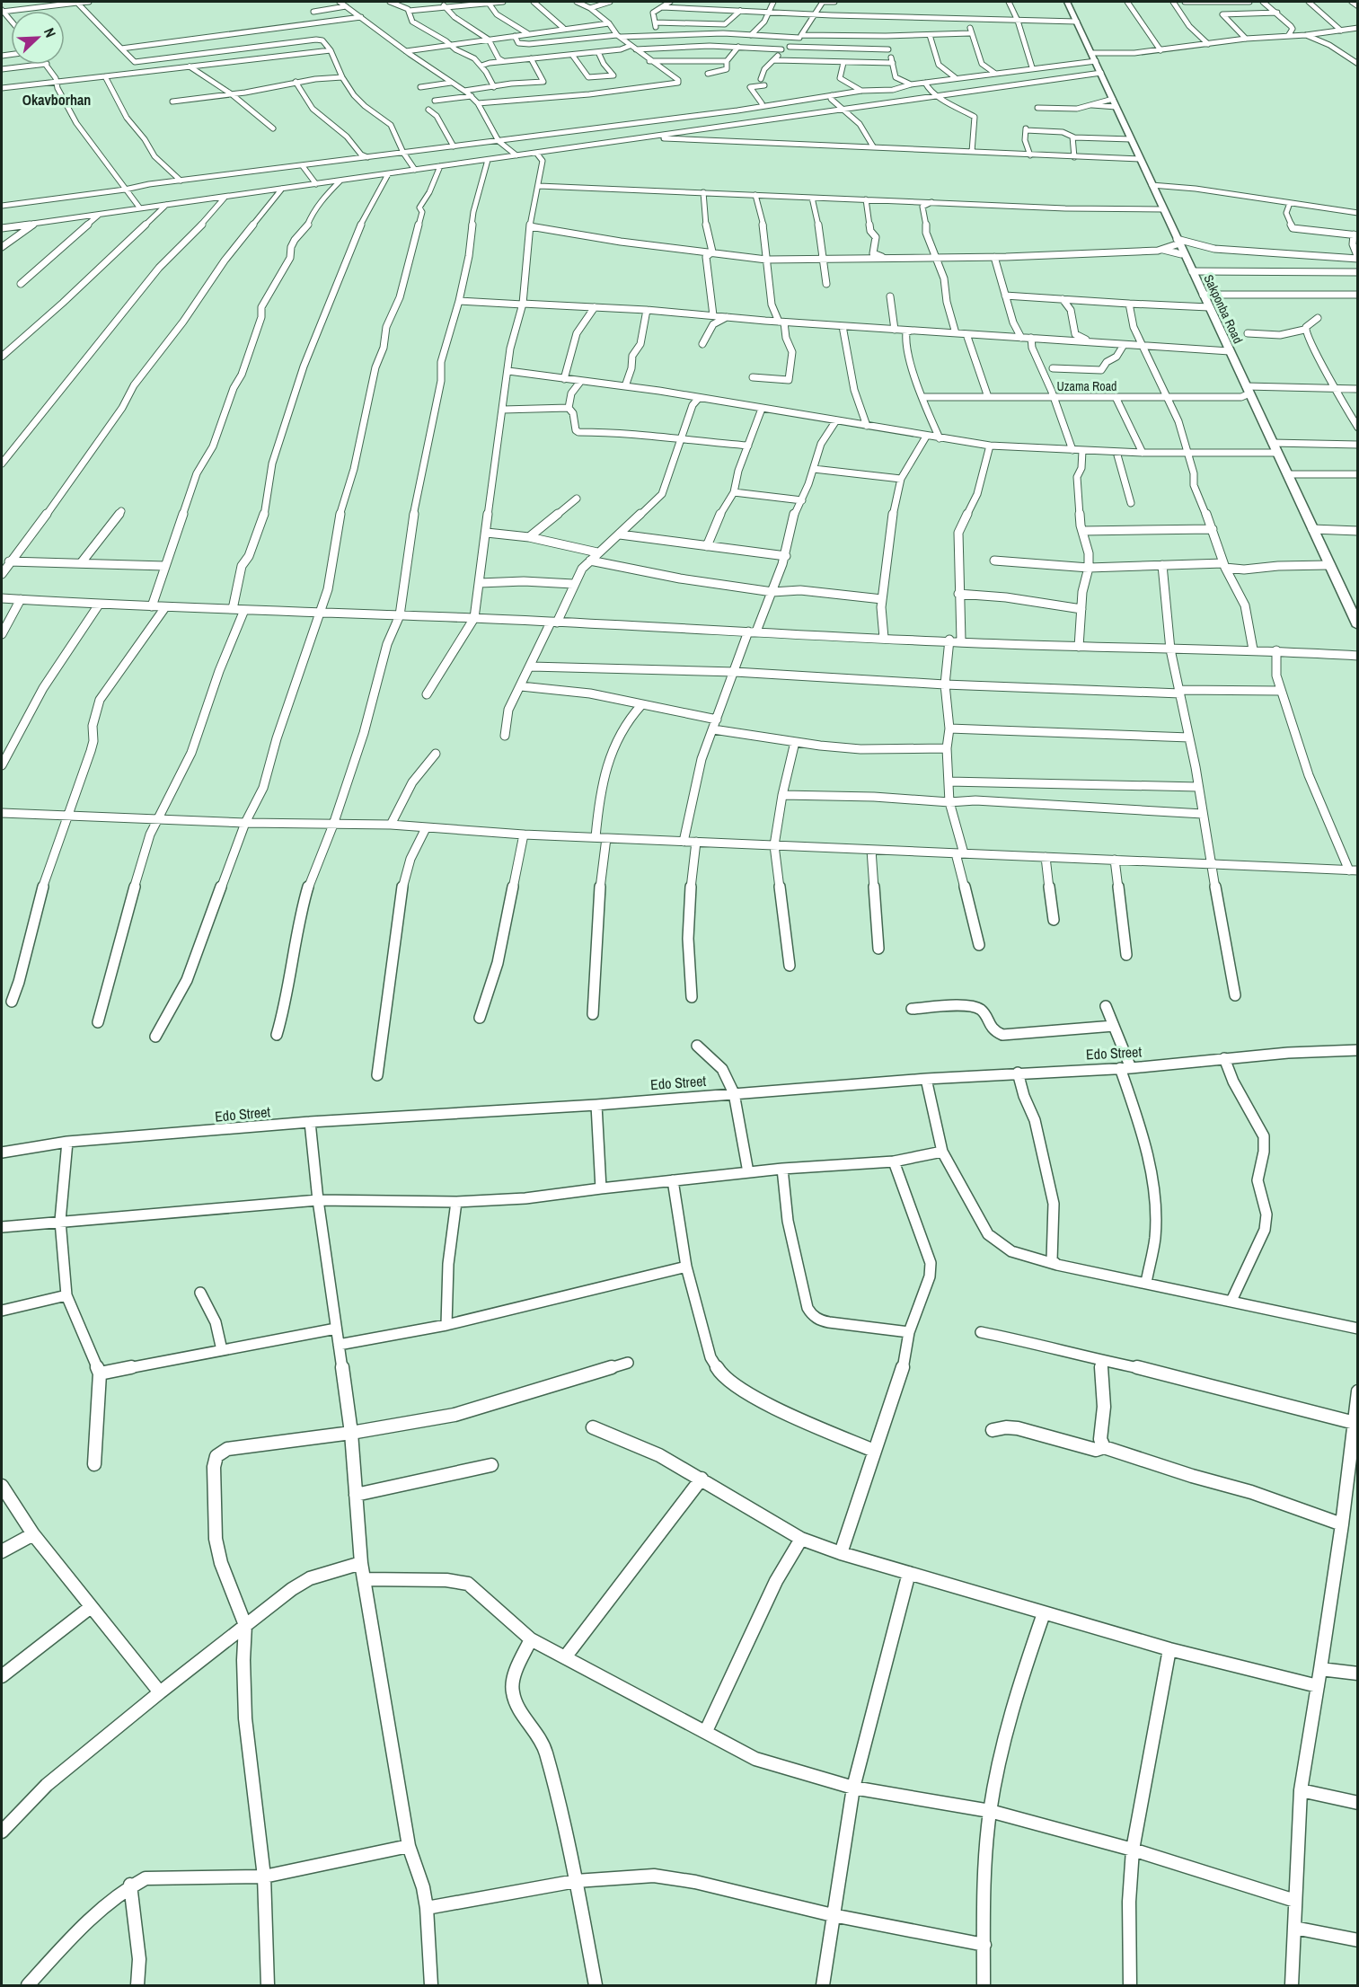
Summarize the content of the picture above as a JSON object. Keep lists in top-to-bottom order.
{
  "streets": {
    "main road": ["Sakponba Road"],
    "street": ["Uzama Road", "Edo Street"]
  },
  "crossings": [
    ["Sakponba Road", "Uzama Road"]
  ],
  "districts": ["Okavborhan"],
  "north": "top right"
}
